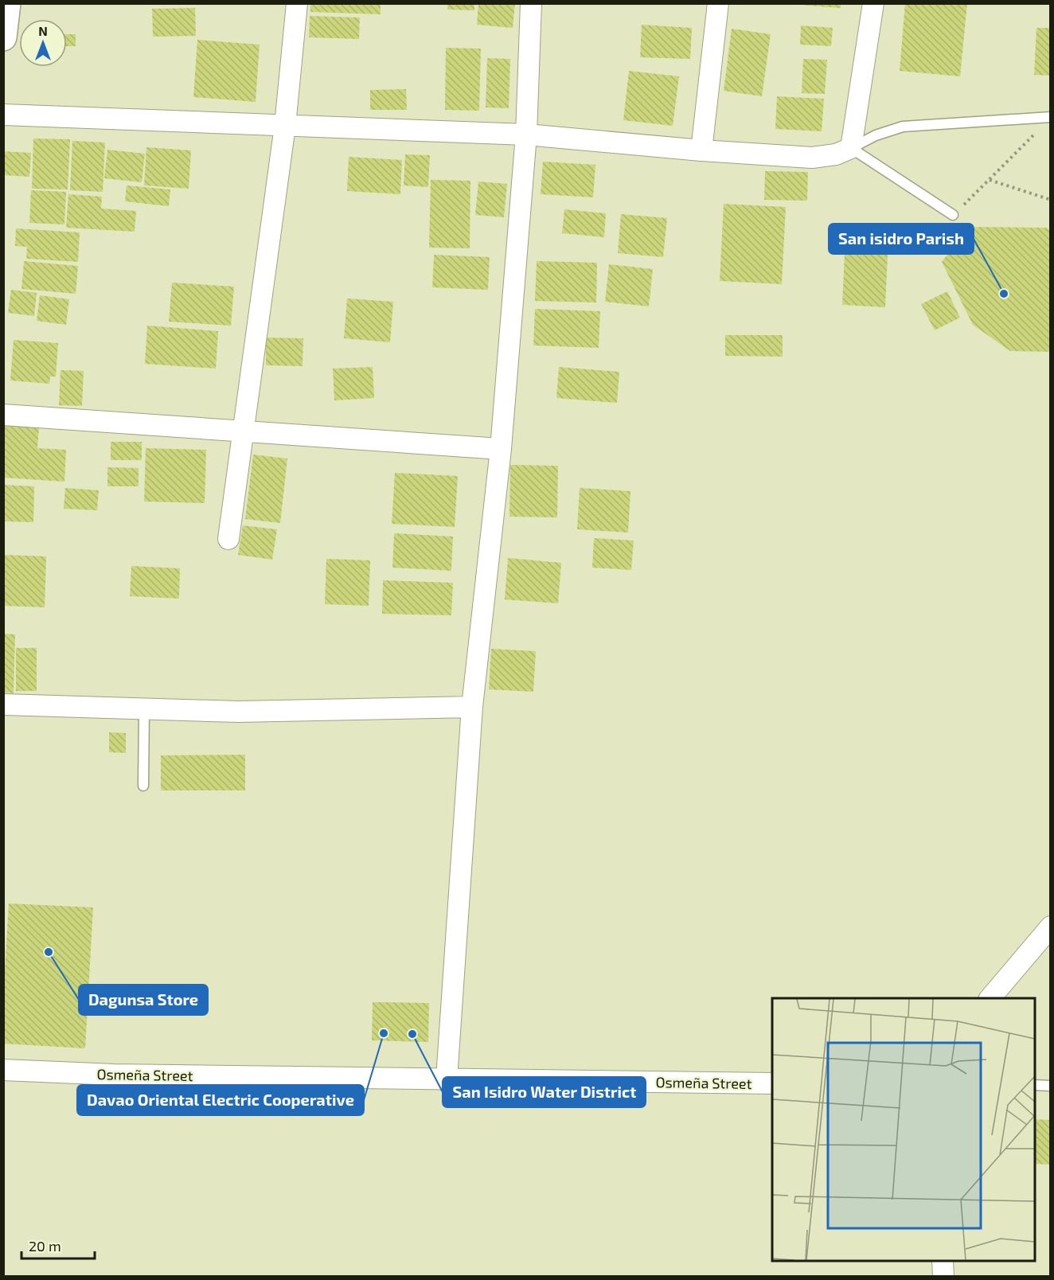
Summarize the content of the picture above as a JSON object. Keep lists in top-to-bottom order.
{
  "streets": {
    "street": ["Osmeña Street"]
  },
  "places": [
    "San isidro Parish",
    "Dagunsa Store",
    "Davao Oriental Electric Cooperative",
    "San Isidro Water District"
  ],
  "scale_bar": "20 m",
  "north": "top"
}
